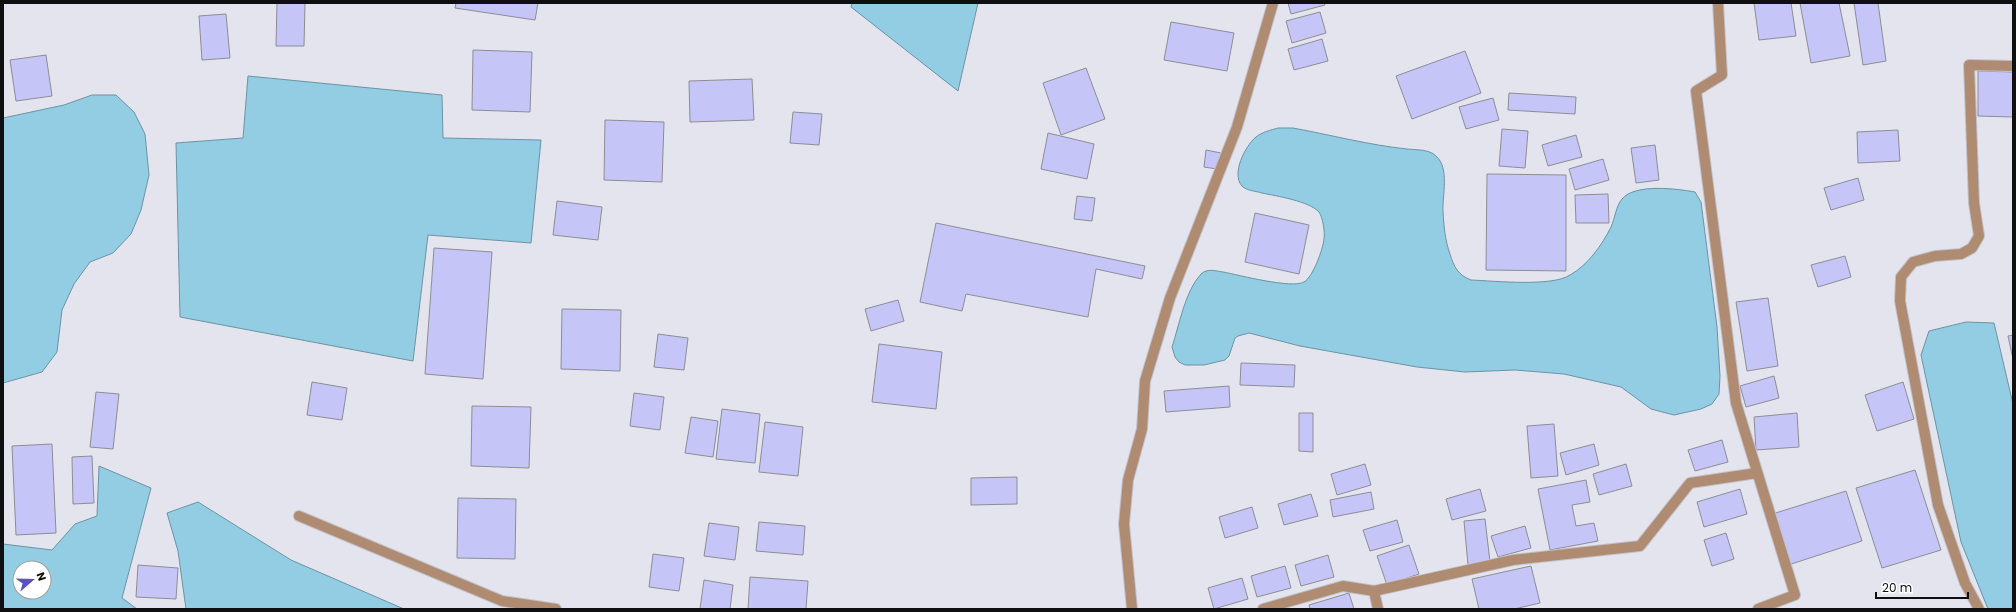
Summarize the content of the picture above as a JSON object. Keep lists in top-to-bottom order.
{
  "scale_bar": "20 m",
  "north": "right"
}
